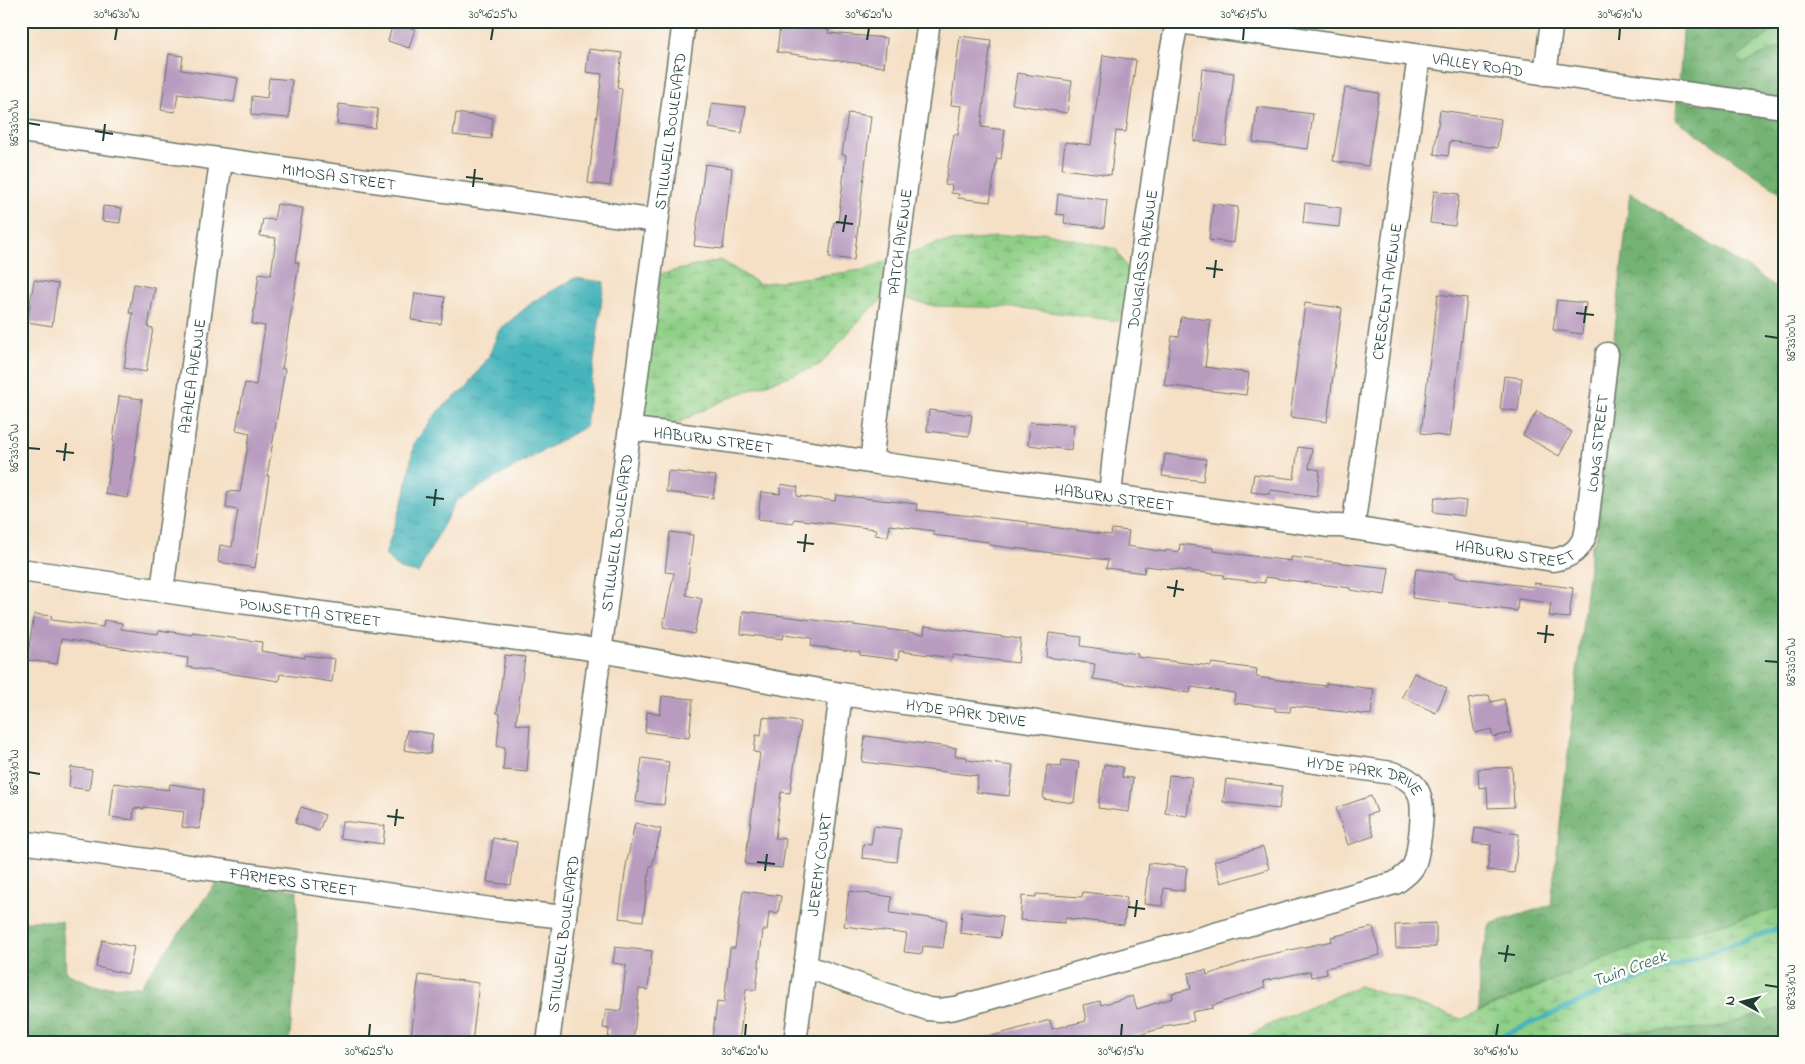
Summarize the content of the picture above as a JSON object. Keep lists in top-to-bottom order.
{
  "streets": {
    "street": [
      "VALLEY ROAD",
      "STILLWELL BOULEVARD",
      "MIMOSA STREET",
      "PATCH AVENUE",
      "DOUGLASS AVENUE",
      "CRESCENT AVENUE",
      "AZALEA AVENUE",
      "HABURN STREET",
      "LONG STREET",
      "POINSETTA STREET",
      "HYDE PARK DRIVE",
      "JEREMY COURT",
      "FARMERS STREET"
    ]
  },
  "crossings": [
    ["VALLEY ROAD", "DOUGLASS AVENUE"],
    ["VALLEY ROAD", "CRESCENT AVENUE"],
    ["STILLWELL BOULEVARD", "MIMOSA STREET"],
    ["STILLWELL BOULEVARD", "HABURN STREET"],
    ["STILLWELL BOULEVARD", "POINSETTA STREET"],
    ["STILLWELL BOULEVARD", "HYDE PARK DRIVE"],
    ["STILLWELL BOULEVARD", "FARMERS STREET"],
    ["MIMOSA STREET", "AZALEA AVENUE"],
    ["PATCH AVENUE", "HABURN STREET"],
    ["DOUGLASS AVENUE", "HABURN STREET"],
    ["CRESCENT AVENUE", "HABURN STREET"],
    ["AZALEA AVENUE", "POINSETTA STREET"],
    ["HABURN STREET", "LONG STREET"],
    ["POINSETTA STREET", "HYDE PARK DRIVE"],
    ["HYDE PARK DRIVE", "JEREMY COURT"]
  ],
  "water": ["Twin Creek"],
  "north": "left",
  "coordinates": [
    "30°46'30\"N",
    "30°46'25\"N",
    "30°46'20\"N",
    "30°46'15\"N",
    "30°46'10\"N",
    "86°33'00\"W",
    "86°33'05\"W",
    "86°33'10\"W"
  ]
}
